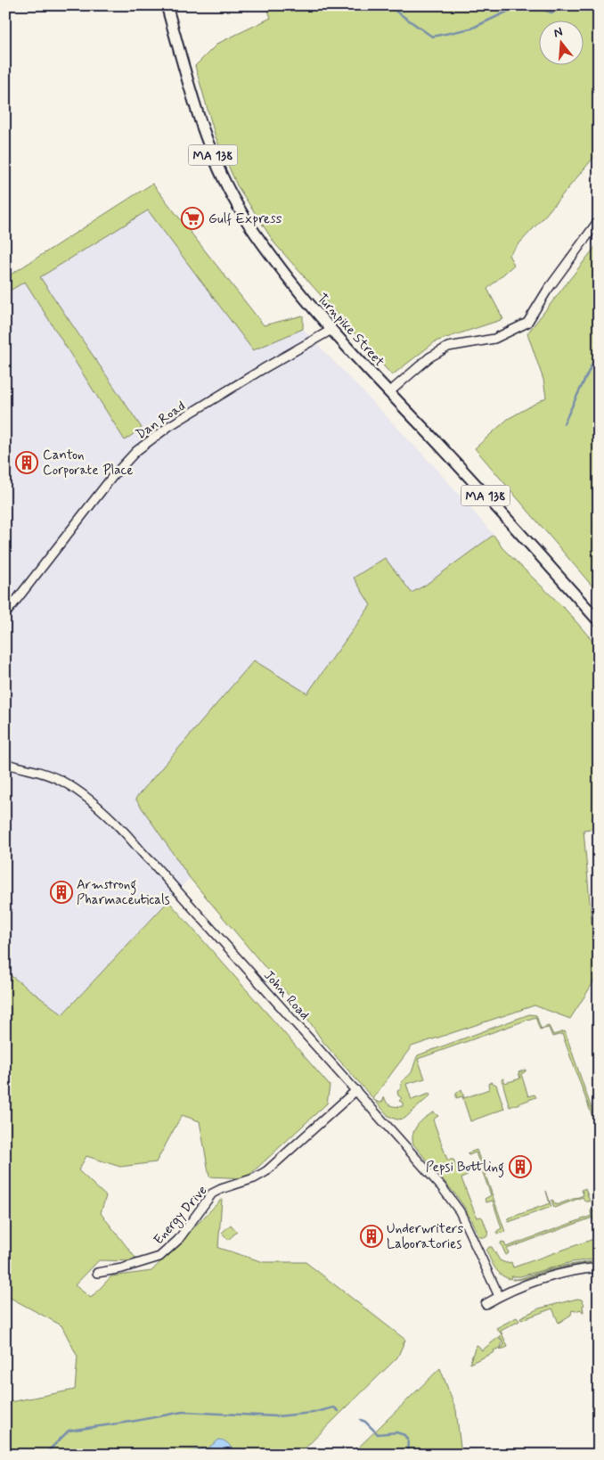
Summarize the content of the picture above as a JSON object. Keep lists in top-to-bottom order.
{
  "streets": {
    "main road": ["MA 138", "Turnpike Street"],
    "street": ["Dan Road", "John Road", "Energy Drive"]
  },
  "crossings": [
    ["Turnpike Street", "Dan Road"],
    ["John Road", "Energy Drive"]
  ],
  "places": {
    "supermarket": ["Gulf Express"],
    "building": [
      "Canton Corporate Place",
      "Armstrong Pharmaceuticals",
      "Pepsi Bottling",
      "Underwriters Laboratories"
    ]
  },
  "north": "top"
}
